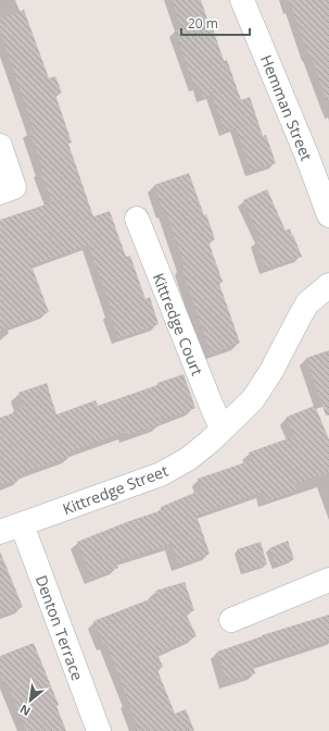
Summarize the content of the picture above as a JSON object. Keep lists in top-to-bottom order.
{
  "streets": {
    "street": [
      "Hemman Street",
      "Kittredge Court",
      "Kittredge Street",
      "Denton Terrace"
    ]
  },
  "crossings": [
    ["Kittredge Court", "Kittredge Street"],
    ["Kittredge Street", "Denton Terrace"]
  ],
  "scale_bar": "20 m",
  "north": "bottom left"
}
